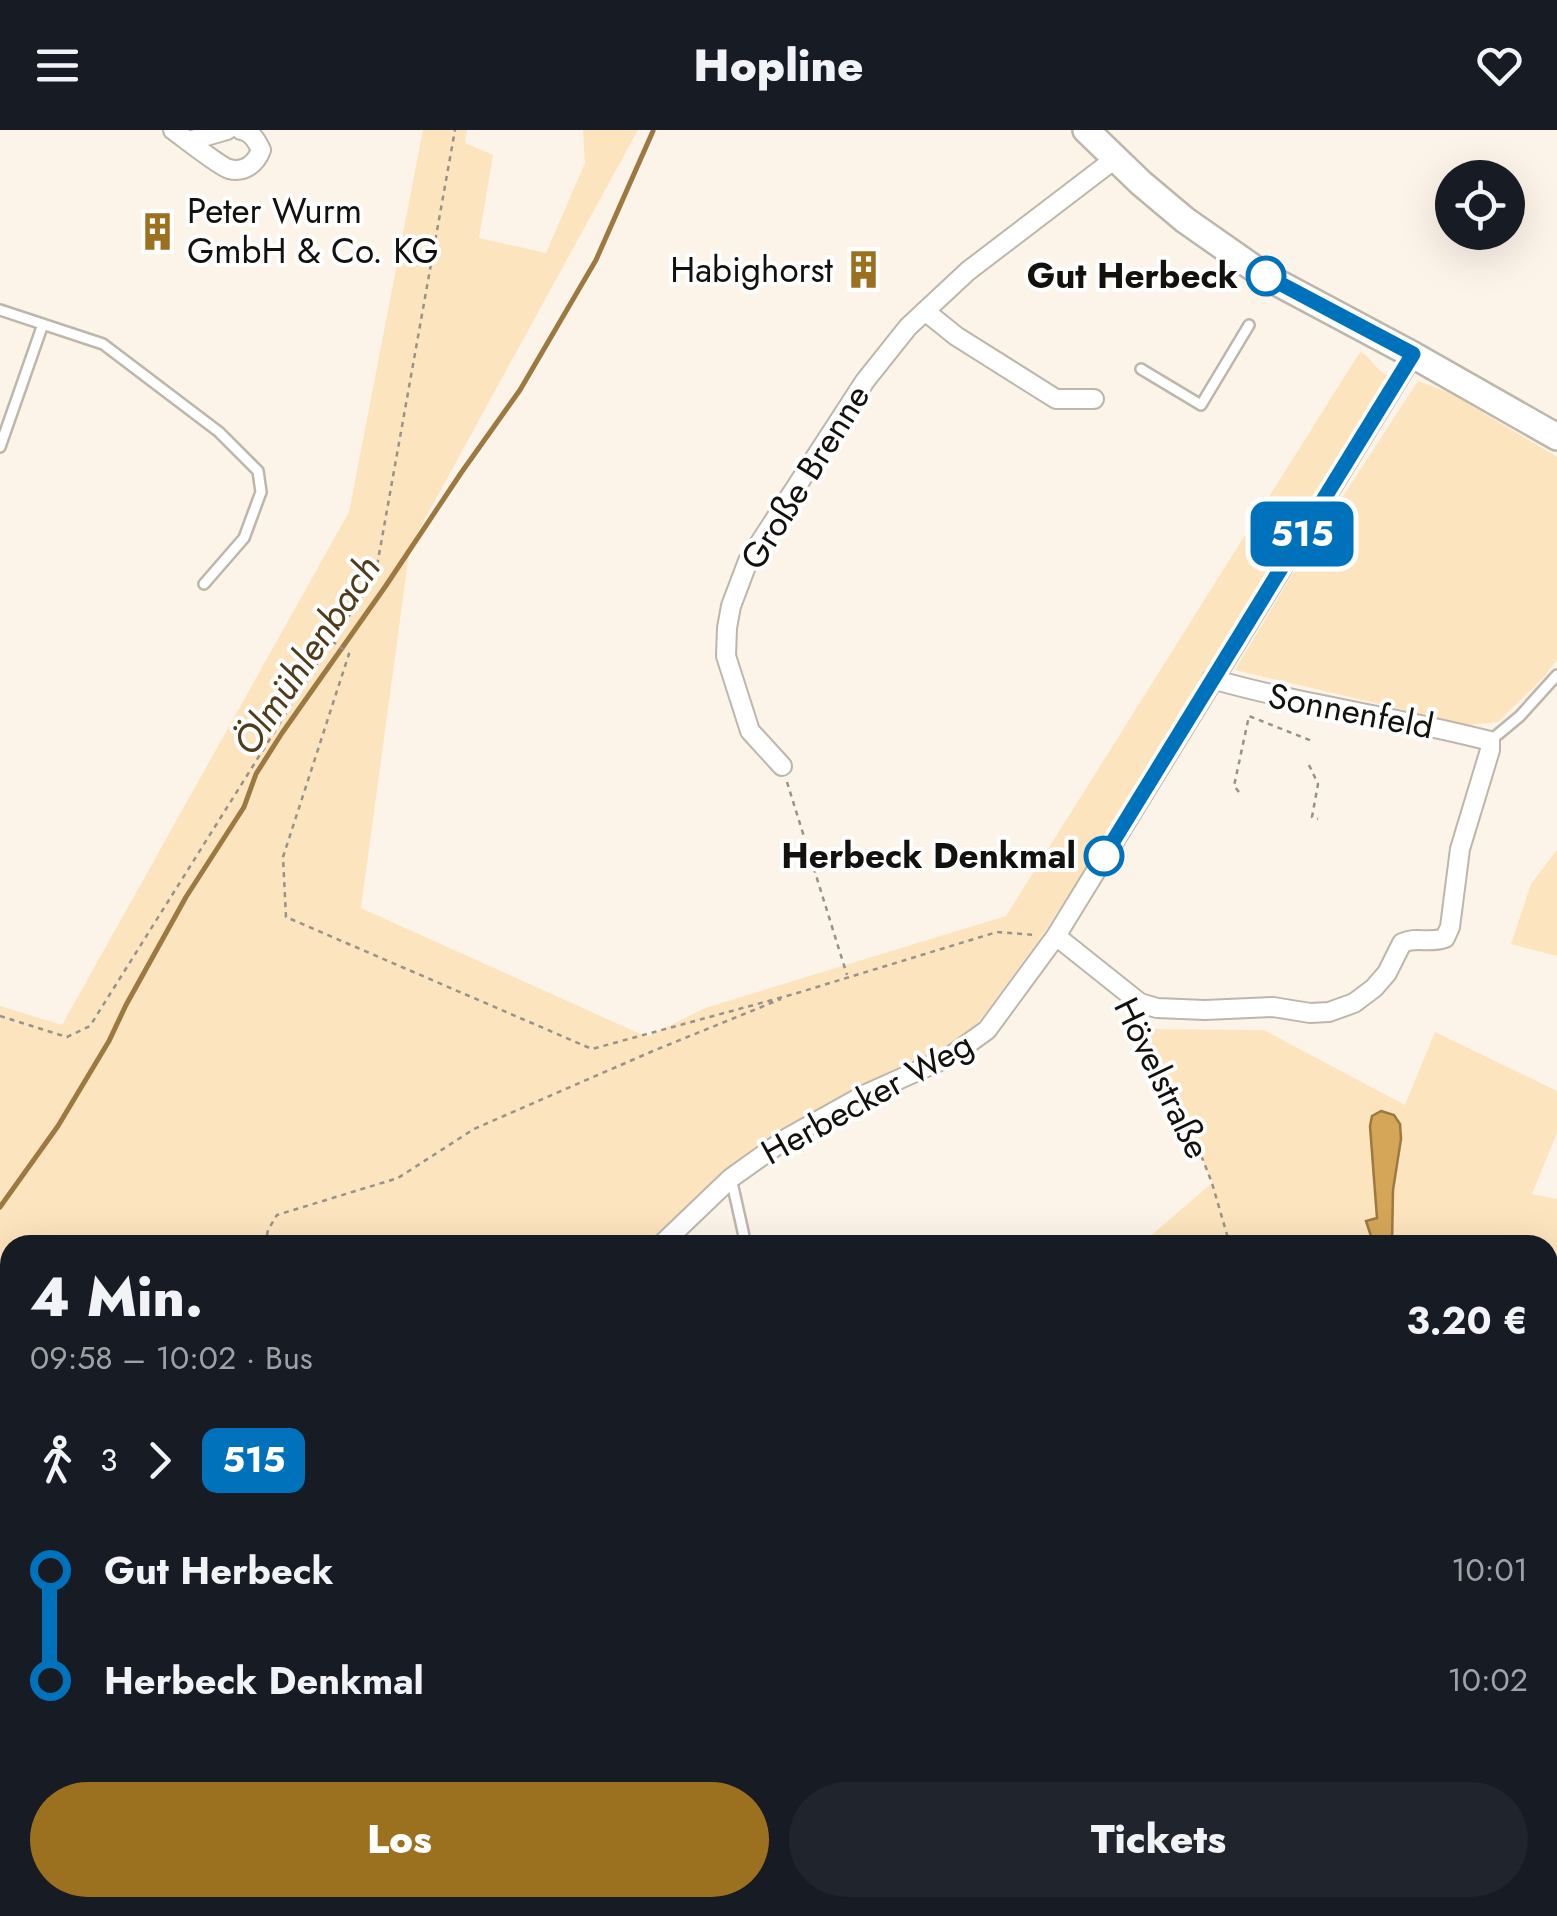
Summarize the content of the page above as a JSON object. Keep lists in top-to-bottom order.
{
  "streets": {
    "street": [
      "Große Brenne",
      "Sonnenfeld",
      "Hövelstraße",
      "Herbecker Weg"
    ]
  },
  "crossings": [
    ["Sonnenfeld", "Herbecker Weg"],
    ["Hövelstraße", "Herbecker Weg"]
  ],
  "water": ["Ölmühlenbach"],
  "places": {
    "building": ["Peter Wurm GmbH & Co. KG", "Habighorst"],
    "other": ["Gut Herbeck", "Herbeck Denkmal"]
  },
  "lines": ["bus line 515"],
  "page": {
    "header": "Hopline",
    "on_map": "515",
    "heading": ["4 Min.", "09:58 – 10:02 · Bus", "3.20 €"],
    "legs": ["3", "515"],
    "list": [
      {
        "name": "Gut Herbeck",
        "value": "10:01"
      },
      {
        "name": "Herbeck Denkmal",
        "value": "10:02"
      }
    ],
    "buttons": ["Los", "Tickets"]
  }
}
